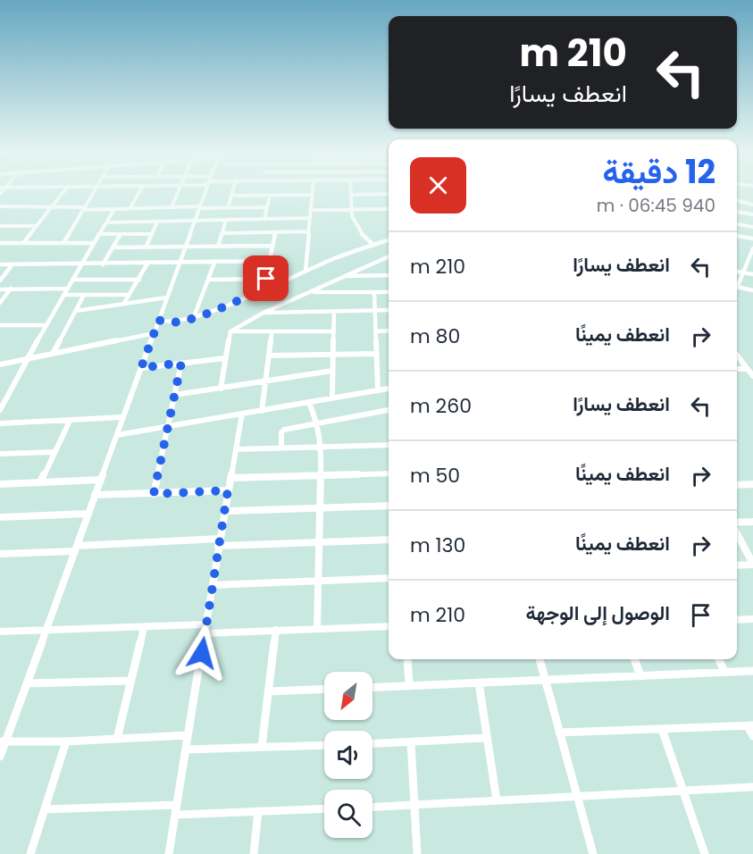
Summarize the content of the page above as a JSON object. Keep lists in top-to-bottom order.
{
  "north": "bottom left",
  "page": {
    "turn": ["210 m", "انعطف يسارًا"],
    "heading": ["12 دقيقة", "940 m · 06:45"],
    "list": [
      {
        "name": "انعطف يسارًا",
        "value": "210 m"
      },
      {
        "name": "انعطف يمينًا",
        "value": "80 m"
      },
      {
        "name": "انعطف يسارًا",
        "value": "260 m"
      },
      {
        "name": "انعطف يمينًا",
        "value": "50 m"
      },
      {
        "name": "انعطف يمينًا",
        "value": "130 m"
      },
      {
        "name": "الوصول إلى الوجهة",
        "value": "210 m"
      }
    ]
  }
}
